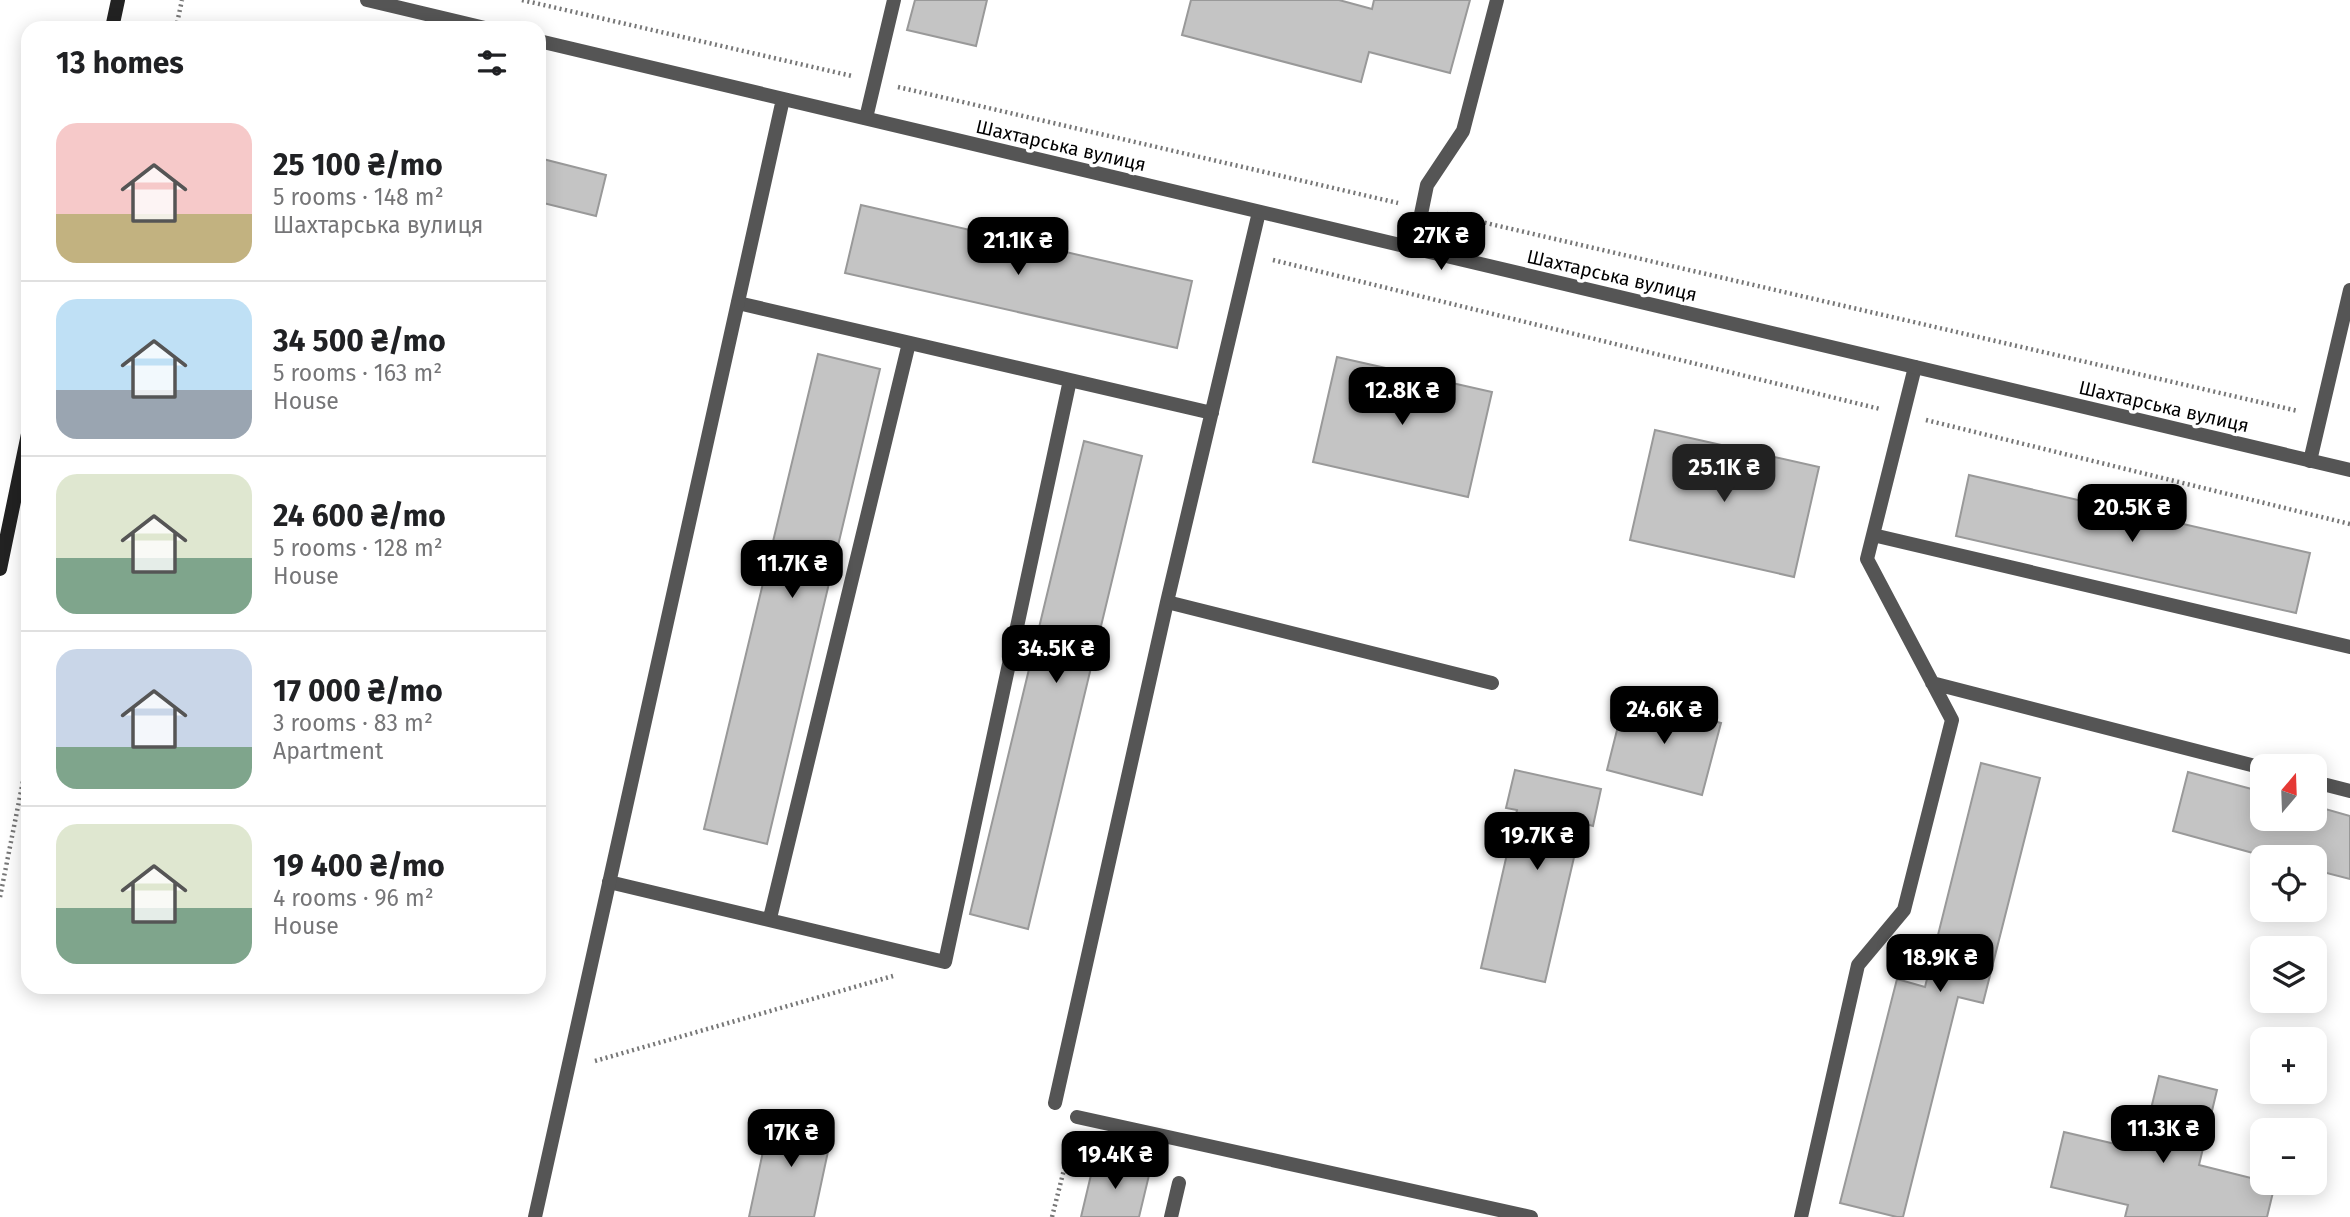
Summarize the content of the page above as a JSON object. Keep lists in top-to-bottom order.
{
  "streets": {
    "street": ["Шахтарська вулиця"]
  },
  "north": "top",
  "page": {
    "heading": "13 homes",
    "list": [
      {
        "name": "25 100 ₴/mo",
        "note": "5 rooms · 148 m² · Шахтарська вулиця"
      },
      {
        "name": "34 500 ₴/mo",
        "note": "5 rooms · 163 m² · House"
      },
      {
        "name": "24 600 ₴/mo",
        "note": "5 rooms · 128 m² · House"
      },
      {
        "name": "17 000 ₴/mo",
        "note": "3 rooms · 83 m² · Apartment"
      },
      {
        "name": "19 400 ₴/mo",
        "note": "4 rooms · 96 m² · House"
      }
    ],
    "price": [
      "27K ₴",
      "21.1K ₴",
      "12.8K ₴",
      "25.1K ₴",
      "20.5K ₴",
      "11.7K ₴",
      "34.5K ₴",
      "24.6K ₴",
      "19.7K ₴",
      "18.9K ₴",
      "11.3K ₴",
      "17K ₴",
      "19.4K ₴"
    ],
    "map_buttons": ["+", "−"]
  }
}
